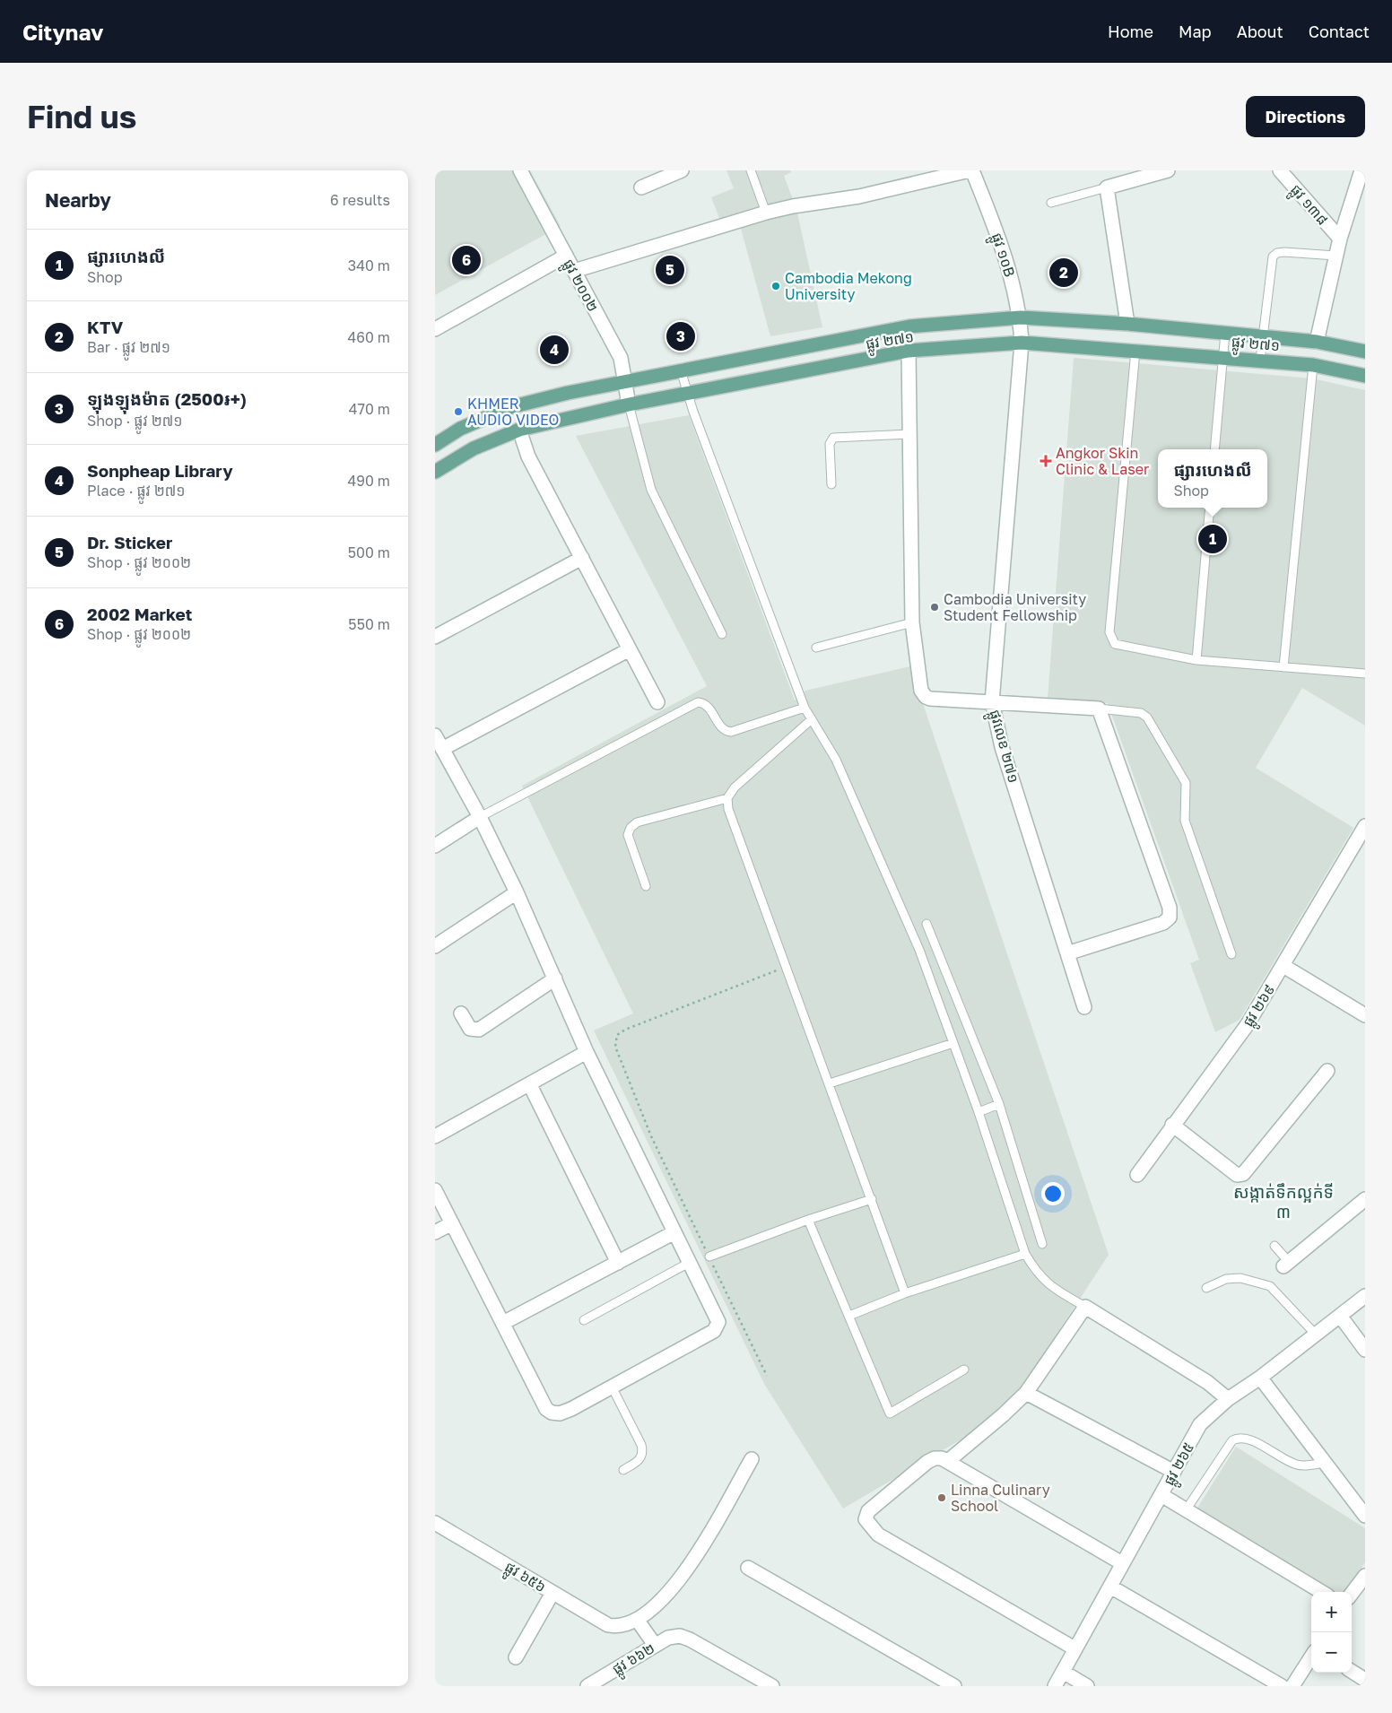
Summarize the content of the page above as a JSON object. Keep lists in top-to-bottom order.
{
  "streets": {
    "main road": ["ផ្លូវ ២៧១"],
    "street": [
      "ផ្លូវ ១៣៨",
      "ផ្លូវ ១០B",
      "ផ្លូវ ២០០២",
      "ផ្លូវលេខ ២៧១",
      "ផ្លូវ ២៦៩",
      "ផ្លូវ ២៦៥",
      "ផ្លូវ ៦៥៦",
      "ផ្លូវ ៦៦២"
    ]
  },
  "crossings": [
    ["ផ្លូវ ១០B", "ផ្លូវ ២៧១"],
    ["ផ្លូវ ១០B", "ផ្លូវលេខ ២៧១"],
    ["ផ្លូវ ២០០២", "ផ្លូវ ២៧១"],
    ["ផ្លូវ ២៧១", "ផ្លូវលេខ ២៧១"]
  ],
  "districts": ["សង្កាត់ទឹកល្អក់ទី ៣"],
  "places": {
    "other": [
      "Cambodia Mekong University",
      "KHMER AUDIO VIDEO",
      "Cambodia University Student Fellowship",
      "Linna Culinary School"
    ],
    "health": ["Angkor Skin Clinic & Laser"]
  },
  "page": {
    "header": "Citynav",
    "nav": [
      "Home",
      "Map",
      "About",
      "Contact"
    ],
    "buttons": "Directions",
    "title": "Find us",
    "heading": ["Nearby", "6 results"],
    "list": [
      {
        "mark": "1",
        "name": "ផ្សារហេងលី",
        "note": "Shop",
        "value": "340 m"
      },
      {
        "mark": "2",
        "name": "KTV",
        "note": "Bar · ផ្លូវ ២៧១",
        "value": "460 m"
      },
      {
        "mark": "3",
        "name": "ឡុងឡុងម៉ាត (2500៛+)",
        "note": "Shop · ផ្លូវ ២៧១",
        "value": "470 m"
      },
      {
        "mark": "4",
        "name": "Sonpheap Library",
        "note": "Place · ផ្លូវ ២៧១",
        "value": "490 m"
      },
      {
        "mark": "5",
        "name": "Dr. Sticker",
        "note": "Shop · ផ្លូវ ២០០២",
        "value": "500 m"
      },
      {
        "mark": "6",
        "name": "2002 Market",
        "note": "Shop · ផ្លូវ ២០០២",
        "value": "550 m"
      }
    ],
    "pins": [
      "6",
      "5",
      "2",
      "3",
      "4",
      "1"
    ],
    "popup": ["ផ្សារហេងលី", "Shop"],
    "map_buttons": ["+", "−"]
  }
}
